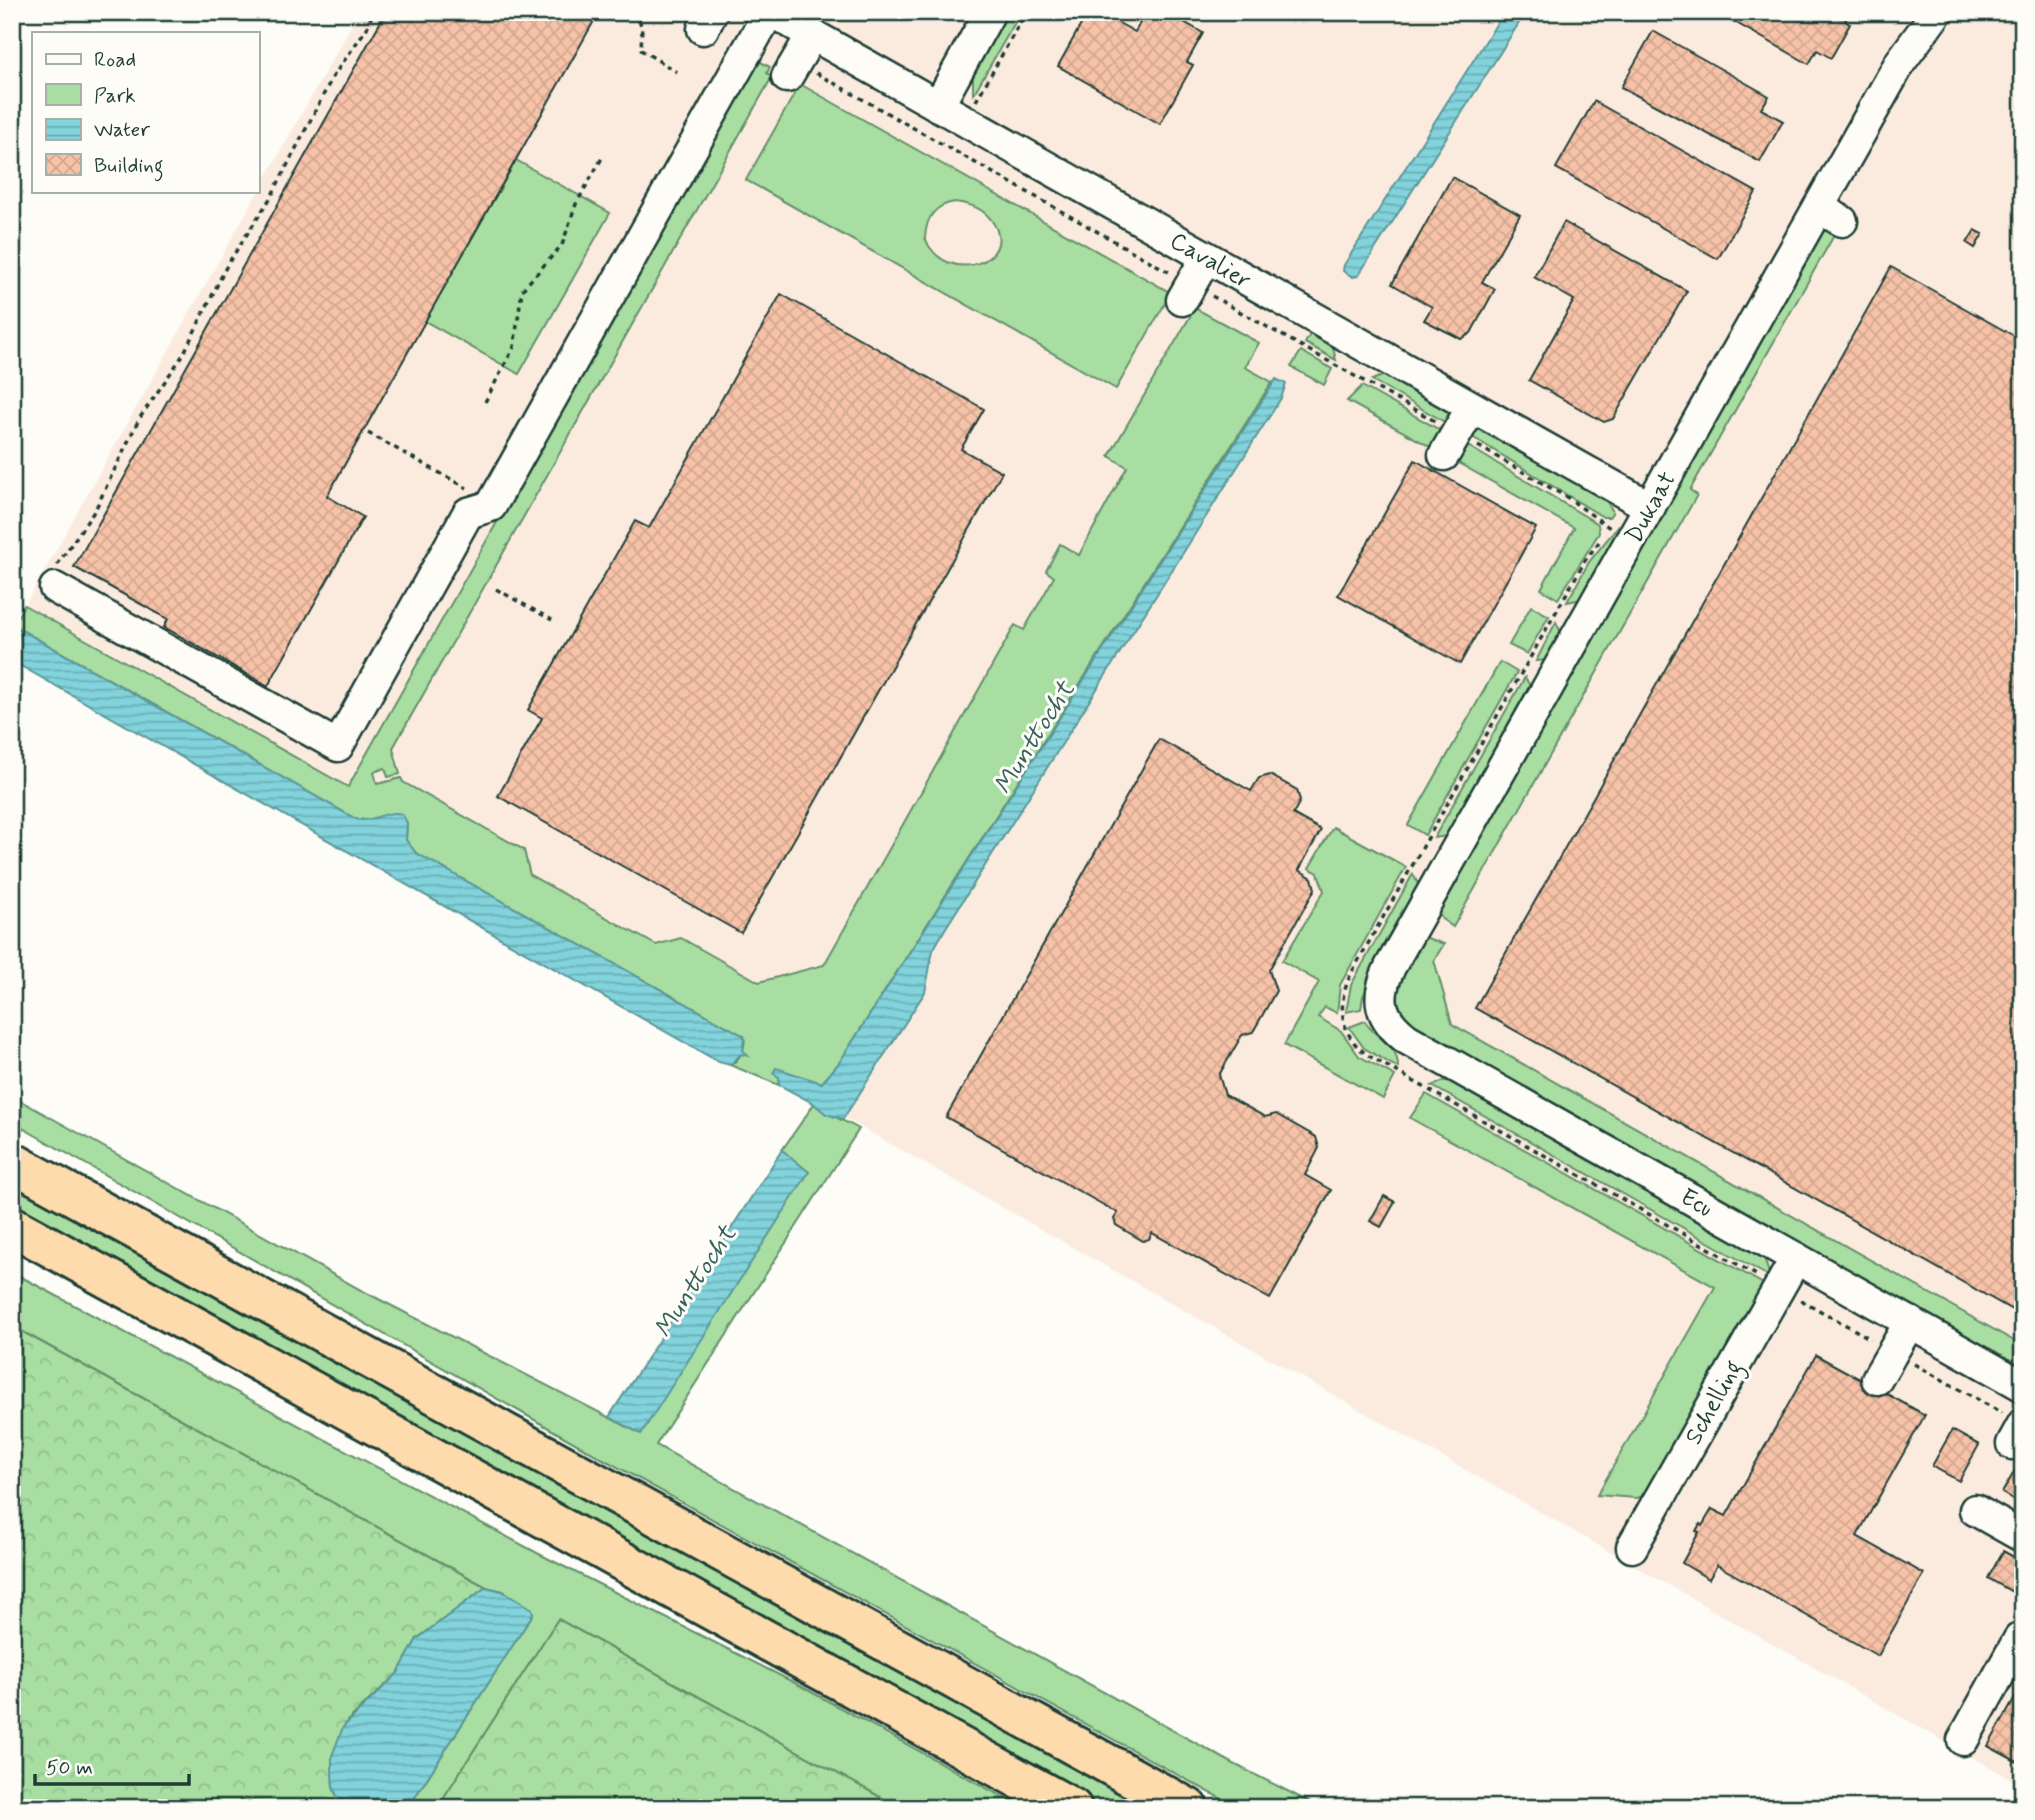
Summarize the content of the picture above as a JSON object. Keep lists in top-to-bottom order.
{
  "streets": {
    "street": [
      "Cavalier",
      "Dukaat",
      "Ecu",
      "Schelling"
    ]
  },
  "crossings": [
    ["Cavalier", "Dukaat"],
    ["Dukaat", "Ecu"],
    ["Ecu", "Schelling"]
  ],
  "water": ["Munttocht"],
  "legend": [
    "Road",
    "Park",
    "Water",
    "Building"
  ],
  "scale_bar": "50 m"
}
